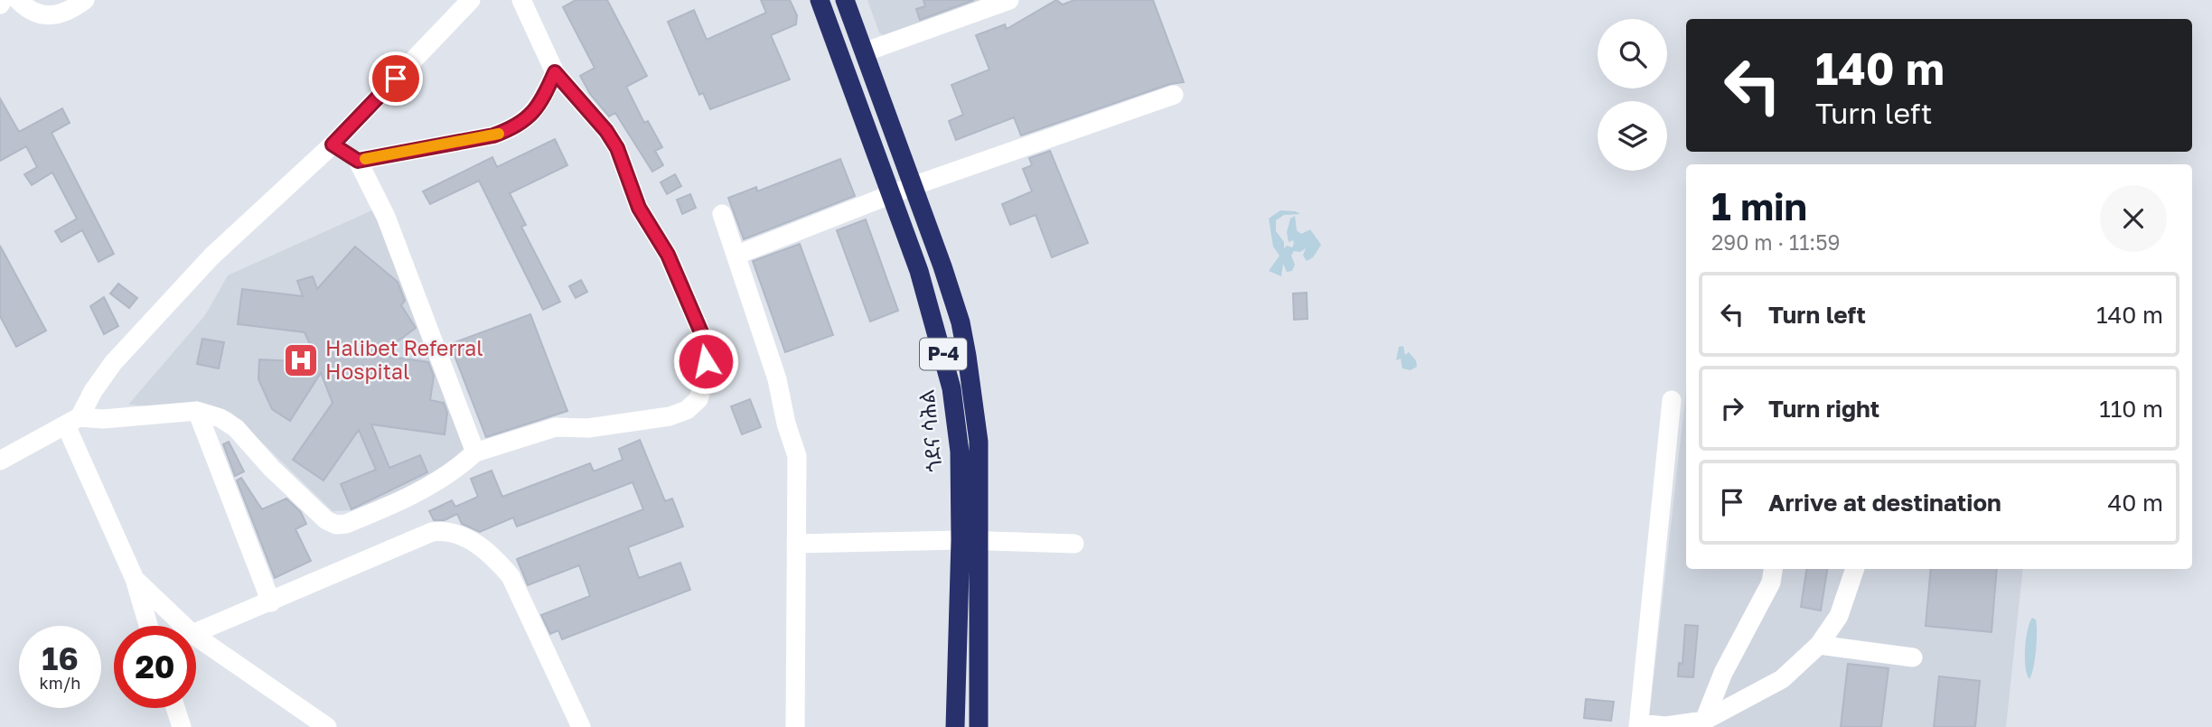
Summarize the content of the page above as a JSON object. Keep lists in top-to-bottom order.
{
  "streets": {
    "highway": ["P-4", "ጎደና ሳሕል"]
  },
  "places": {
    "hospital": ["Halibet Referral Hospital"]
  },
  "page": {
    "turn": ["140 m", "Turn left"],
    "heading": ["1 min", "290 m · 11:59"],
    "list": [
      {
        "name": "Turn left",
        "value": "140 m"
      },
      {
        "name": "Turn right",
        "value": "110 m"
      },
      {
        "name": "Arrive at destination",
        "value": "40 m"
      }
    ],
    "speed": "16 km/h",
    "limit": "20"
  }
}
